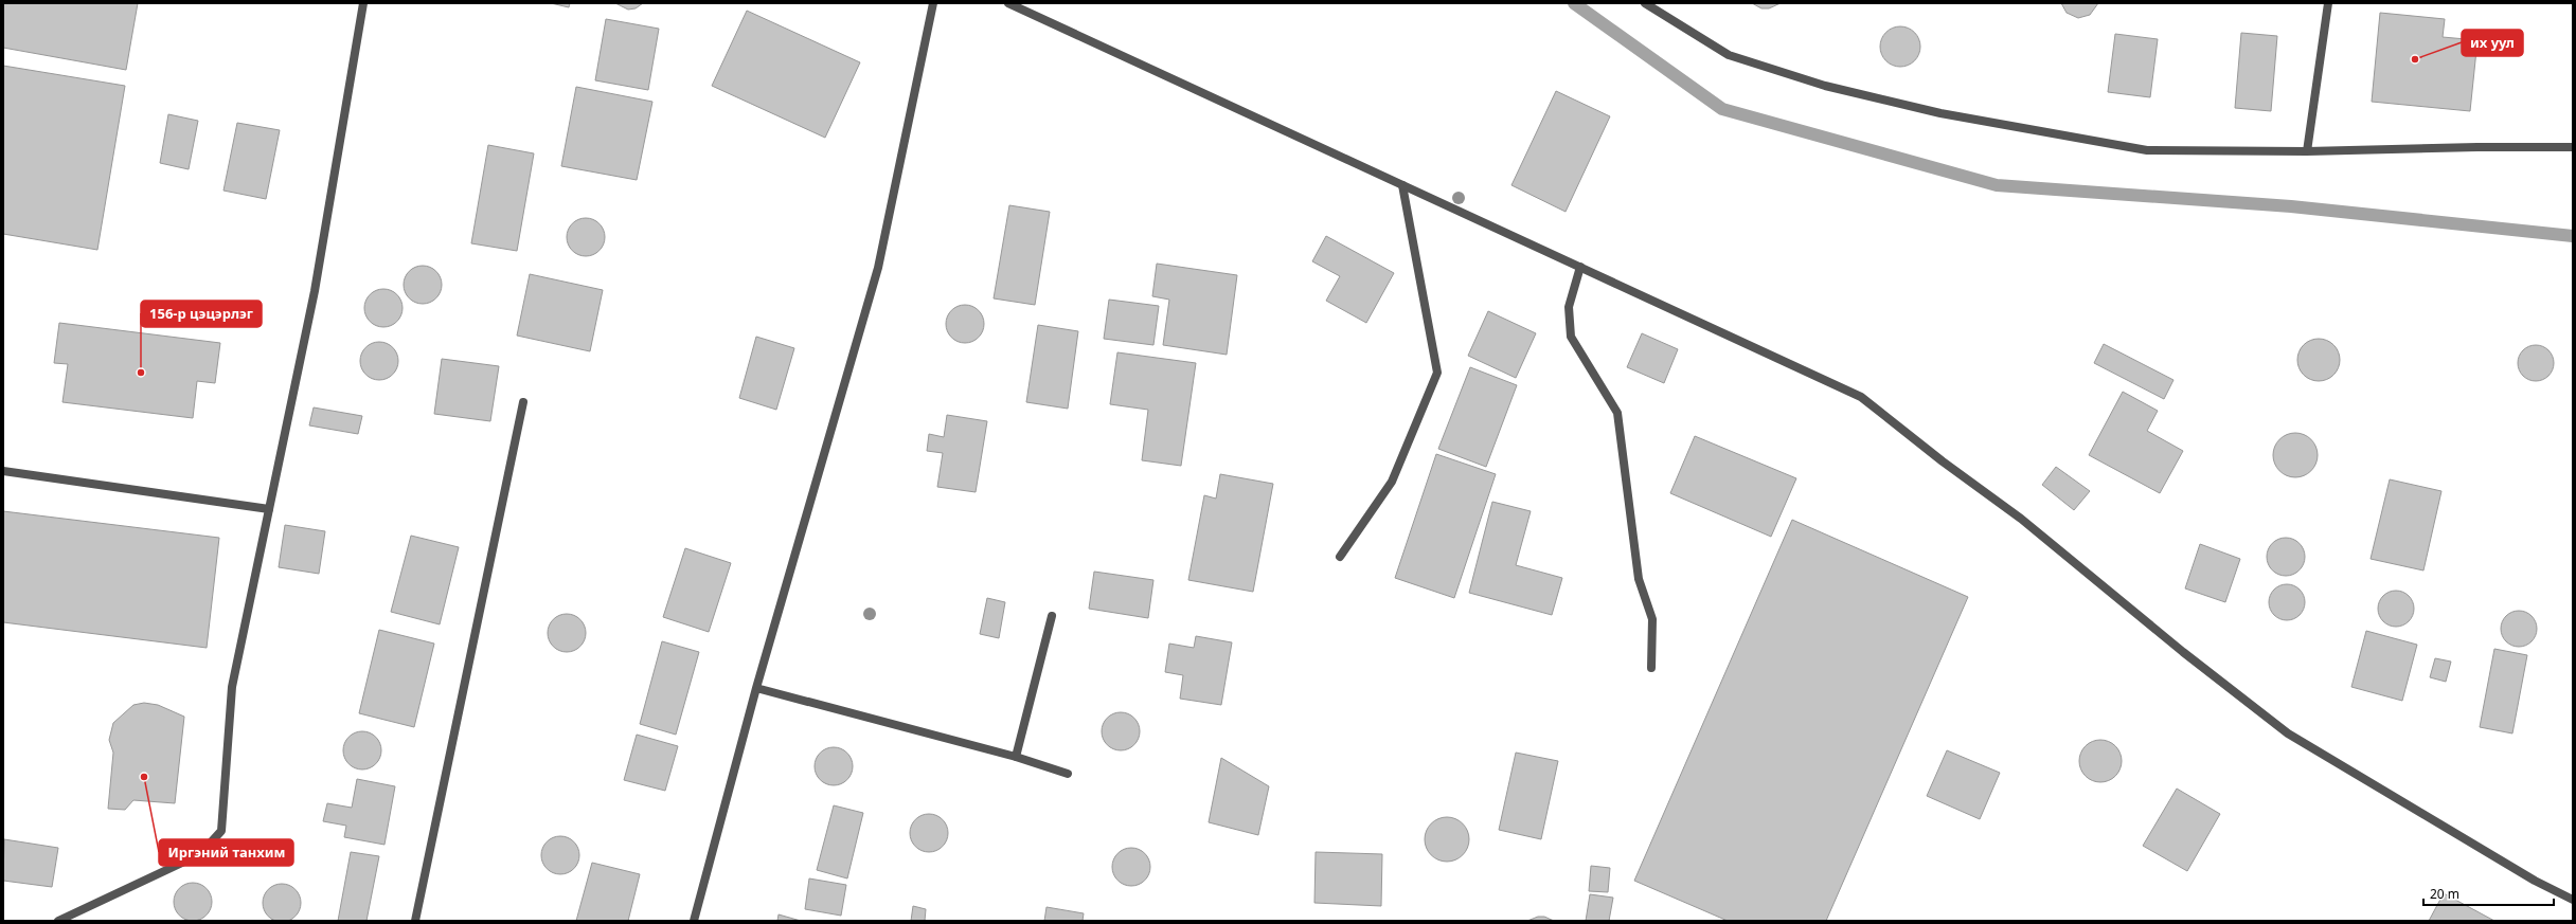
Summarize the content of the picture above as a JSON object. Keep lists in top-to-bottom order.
{
  "places": ["их уул", "156-р цэцэрлэг", "Иргэний танхим"],
  "scale_bar": "20 m"
}
